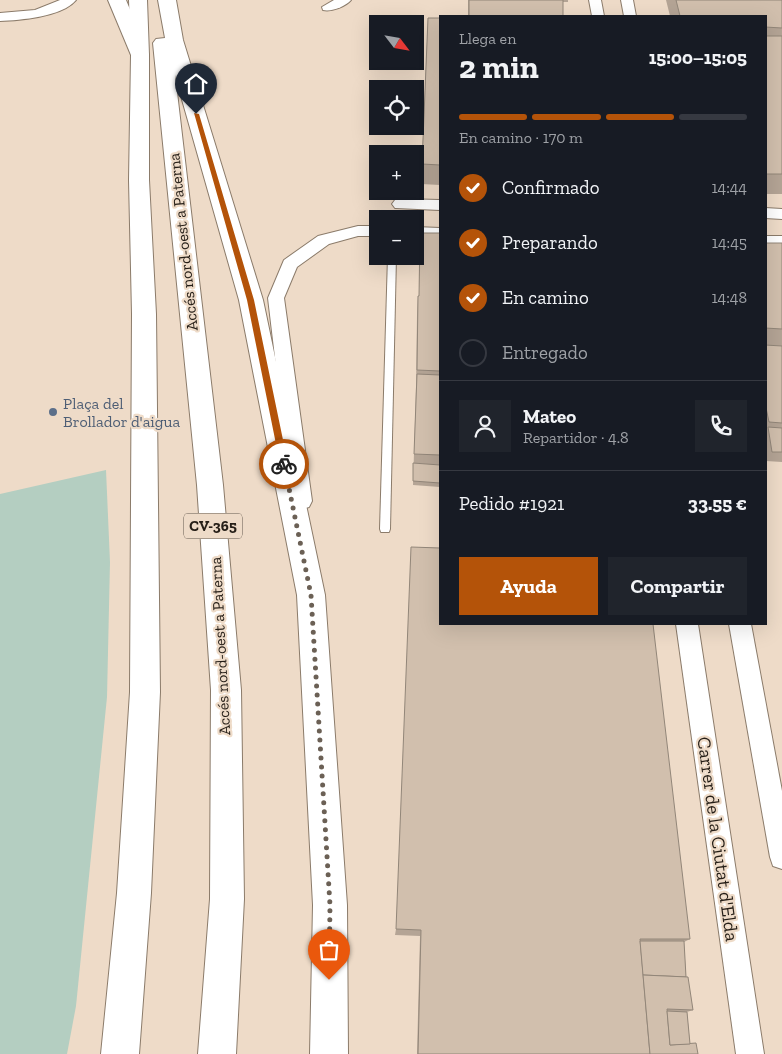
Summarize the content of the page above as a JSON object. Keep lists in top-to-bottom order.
{
  "streets": {
    "main road": ["Accés nord-oest a Paterna", "CV-365"],
    "street": ["Carrer de la Ciutat d'Elda"]
  },
  "places": ["Plaça del Brollador d'aigua"],
  "north": "bottom right",
  "page": {
    "map_buttons": ["+", "−"],
    "heading": ["2 min", "Llega en", "15:00–15:05"],
    "panel": [
      "Mateo",
      "Repartidor · 4.8",
      "Pedido #1921",
      "33.55 €"
    ],
    "bar": "En camino · 170 m",
    "list": [
      ["Confirmado", "14:44"],
      ["Preparando", "14:45"],
      ["En camino", "14:48"],
      "Entregado"
    ],
    "buttons": ["Ayuda", "Compartir"]
  }
}
